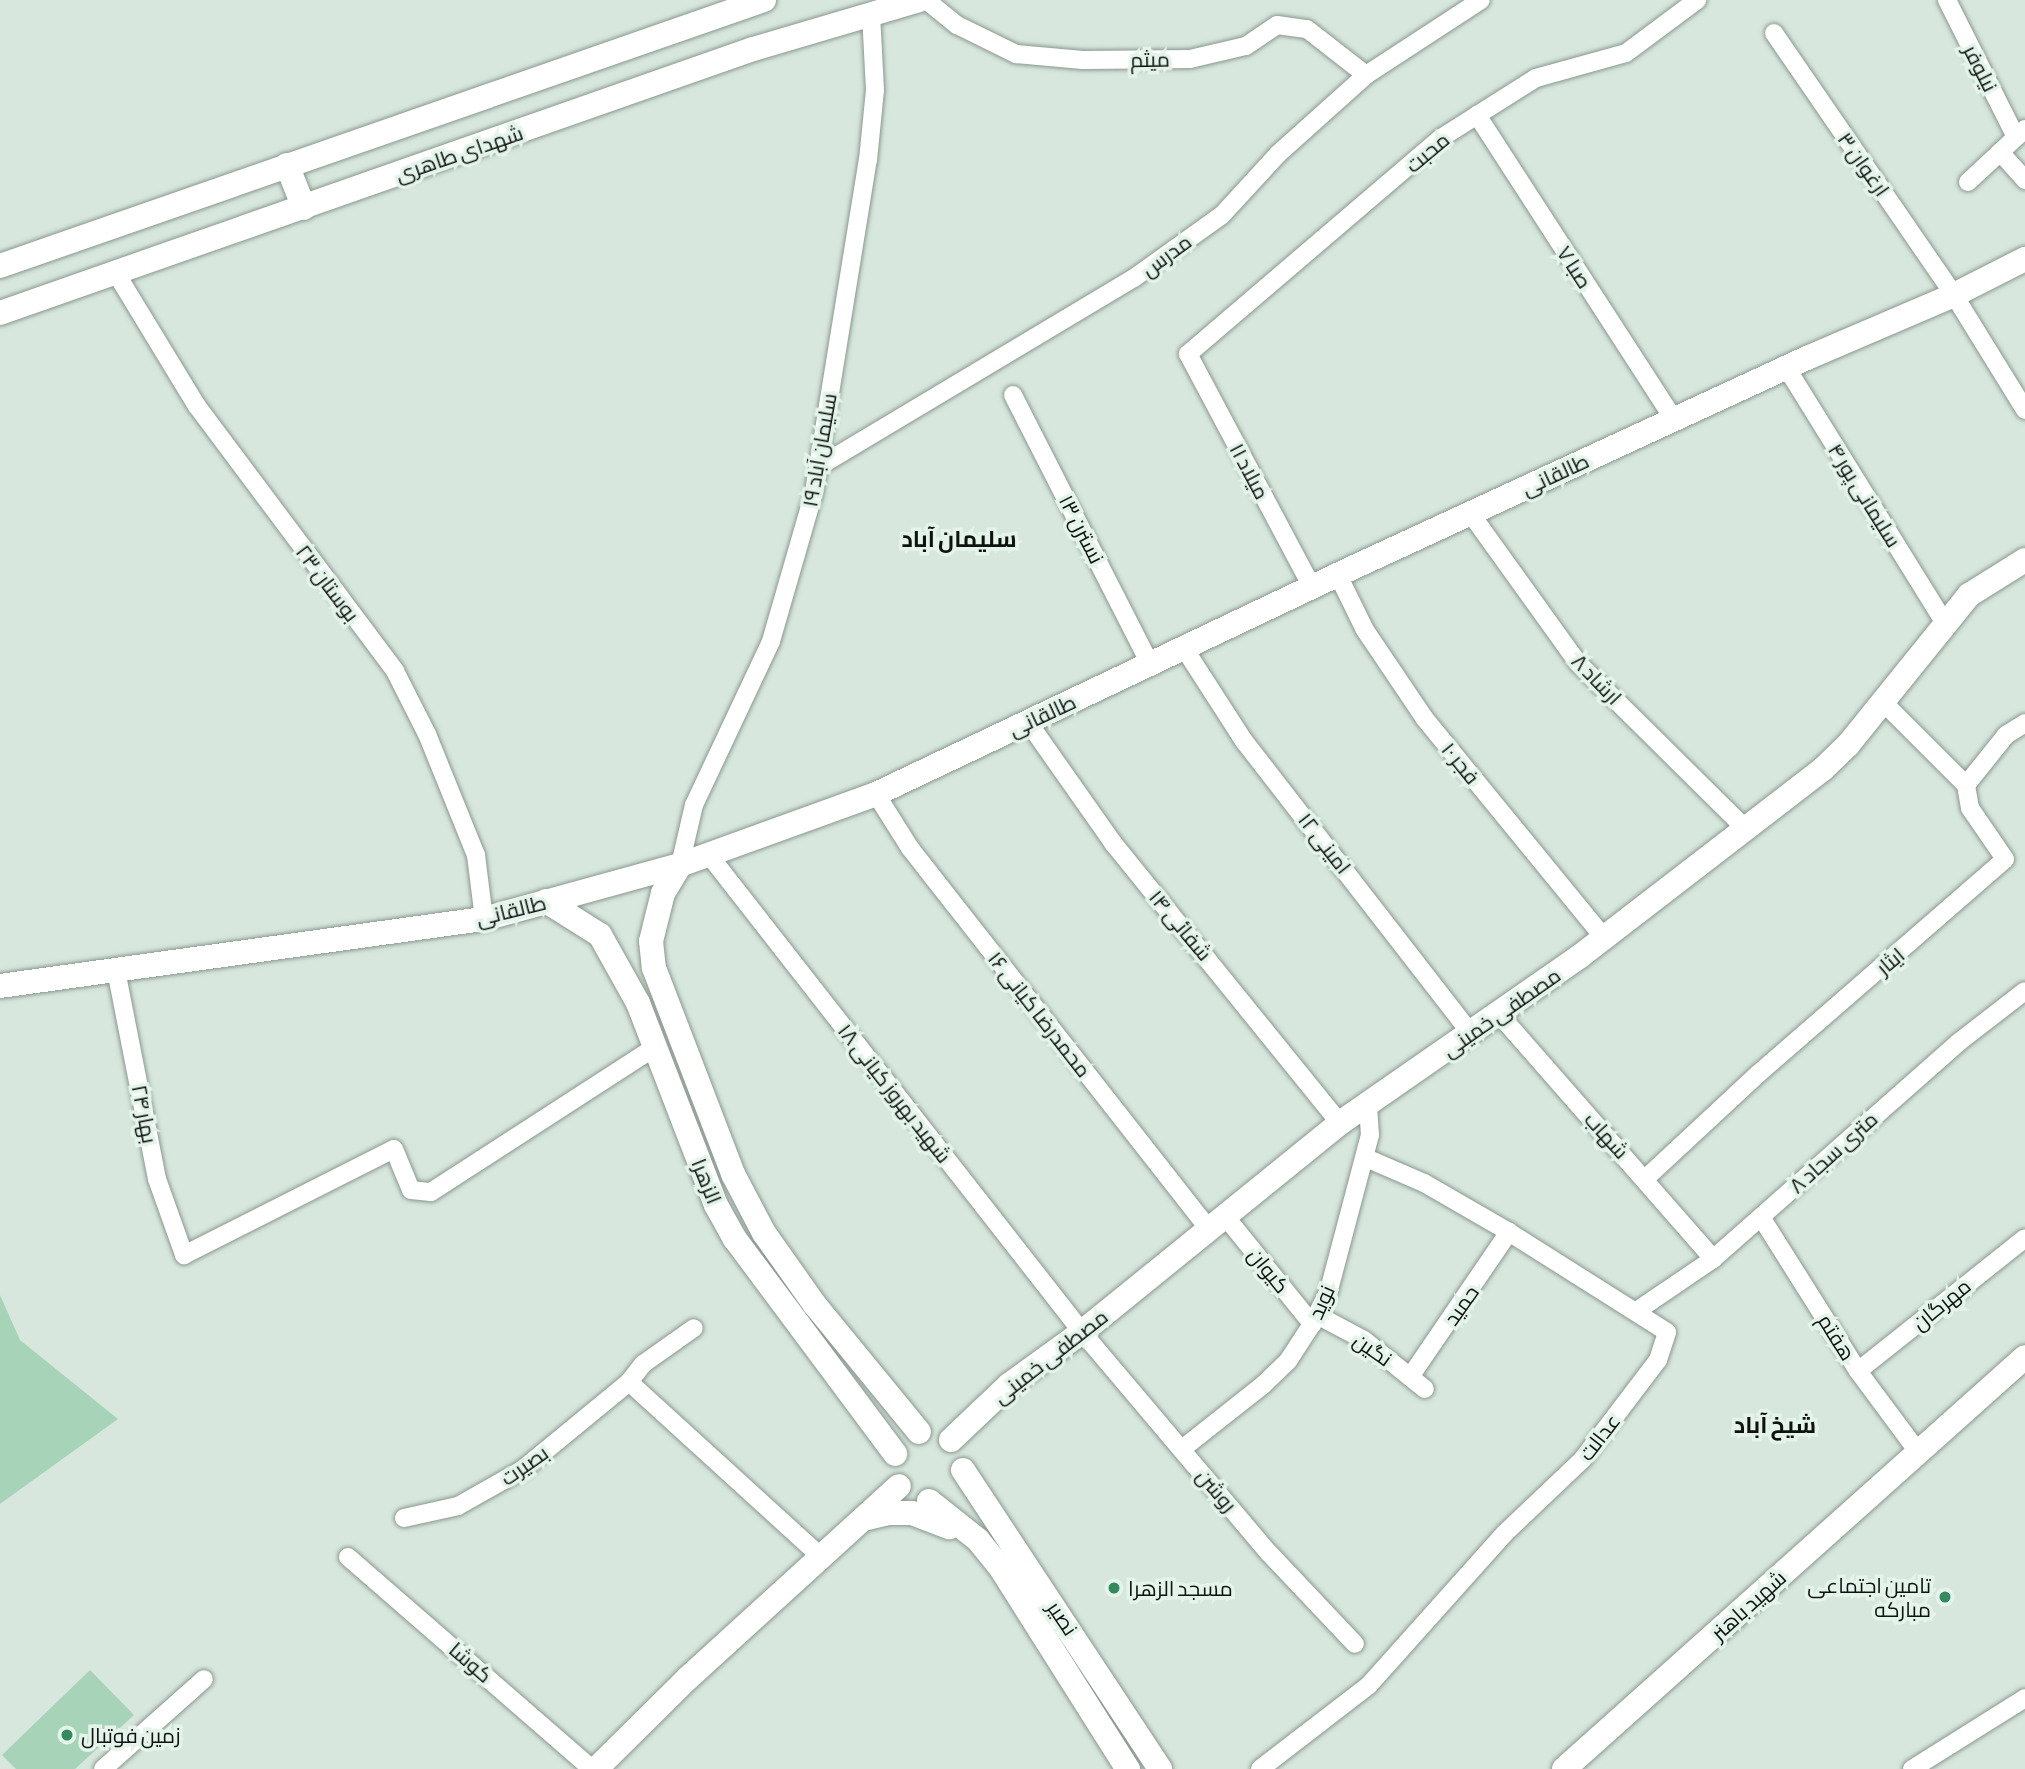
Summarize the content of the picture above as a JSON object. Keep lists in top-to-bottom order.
{
  "streets": {
    "street": [
      "میثم",
      "نیلوفر",
      "محبت",
      "شهدای طاهری",
      "ارغوان ۳",
      "مدرس",
      "صبا ۷",
      "سلیمان آباد ۱۹",
      "میلاد ۱۱",
      "طالقانی",
      "سلیمانی پور ۴",
      "نسترن ۱۳",
      "بوستان ۲۳",
      "ارشاد ۸",
      "فجر ۱۰",
      "امینی ۱۲",
      "شفائی ۱۴",
      "ایثار",
      "مصطفی خمینی",
      "محمدرضا کیانی ۱۶",
      "شهید بهروز کیانی ۱۸",
      "بهار ۲۴",
      "شهاب",
      "۸ متری سجاد",
      "الزهرا",
      "کیوان",
      "نوید",
      "مهرگان",
      "حمید",
      "هفتم",
      "نگین",
      "عدالت",
      "بصیرت",
      "روشن",
      "شهید باهنر",
      "نصیر",
      "کوشا"
    ]
  },
  "crossings": [
    ["میثم", "مدرس"],
    ["محبت", "صبا ۷"],
    ["محبت", "میلاد ۱۱"],
    ["شهدای طاهری", "سلیمان آباد ۱۹"],
    ["شهدای طاهری", "بوستان ۲۳"],
    ["ارغوان ۳", "طالقانی"],
    ["مدرس", "سلیمان آباد ۱۹"],
    ["صبا ۷", "طالقانی"],
    ["سلیمان آباد ۱۹", "طالقانی"],
    ["سلیمان آباد ۱۹", "الزهرا"],
    ["میلاد ۱۱", "طالقانی"],
    ["طالقانی", "سلیمانی پور ۴"],
    ["طالقانی", "نسترن ۱۳"],
    ["طالقانی", "بوستان ۲۳"],
    ["طالقانی", "ارشاد ۸"],
    ["طالقانی", "فجر ۱۰"],
    ["طالقانی", "امینی ۱۲"],
    ["طالقانی", "شفائی ۱۴"],
    ["طالقانی", "محمدرضا کیانی ۱۶"],
    ["طالقانی", "شهید بهروز کیانی ۱۸"],
    ["طالقانی", "بهار ۲۴"],
    ["طالقانی", "الزهرا"],
    ["سلیمانی پور ۴", "مصطفی خمینی"],
    ["ارشاد ۸", "مصطفی خمینی"],
    ["فجر ۱۰", "مصطفی خمینی"],
    ["امینی ۱۲", "مصطفی خمینی"],
    ["شفائی ۱۴", "مصطفی خمینی"],
    ["ایثار", "شهاب"],
    ["مصطفی خمینی", "محمدرضا کیانی ۱۶"],
    ["مصطفی خمینی", "شهید بهروز کیانی ۱۸"],
    ["مصطفی خمینی", "شهاب"],
    ["مصطفی خمینی", "الزهرا"],
    ["مصطفی خمینی", "کیوان"],
    ["مصطفی خمینی", "نوید"],
    ["مصطفی خمینی", "روشن"],
    ["مصطفی خمینی", "نصیر"],
    ["محمدرضا کیانی ۱۶", "کیوان"],
    ["شهید بهروز کیانی ۱۸", "روشن"],
    ["بهار ۲۴", "الزهرا"],
    ["شهاب", "۸ متری سجاد"],
    ["۸ متری سجاد", "هفتم"],
    ["۸ متری سجاد", "عدالت"],
    ["الزهرا", "نصیر"],
    ["کیوان", "نوید"],
    ["کیوان", "نگین"],
    ["نوید", "نگین"],
    ["نوید", "عدالت"],
    ["نوید", "روشن"],
    ["مهرگان", "هفتم"],
    ["حمید", "نگین"],
    ["حمید", "عدالت"],
    ["هفتم", "شهید باهنر"]
  ],
  "districts": ["سلیمان آباد", "شیخ آباد"],
  "places": ["مسجد الزهرا", "تامین اجتماعی مبارکه", "زمین فوتبال"]
}
